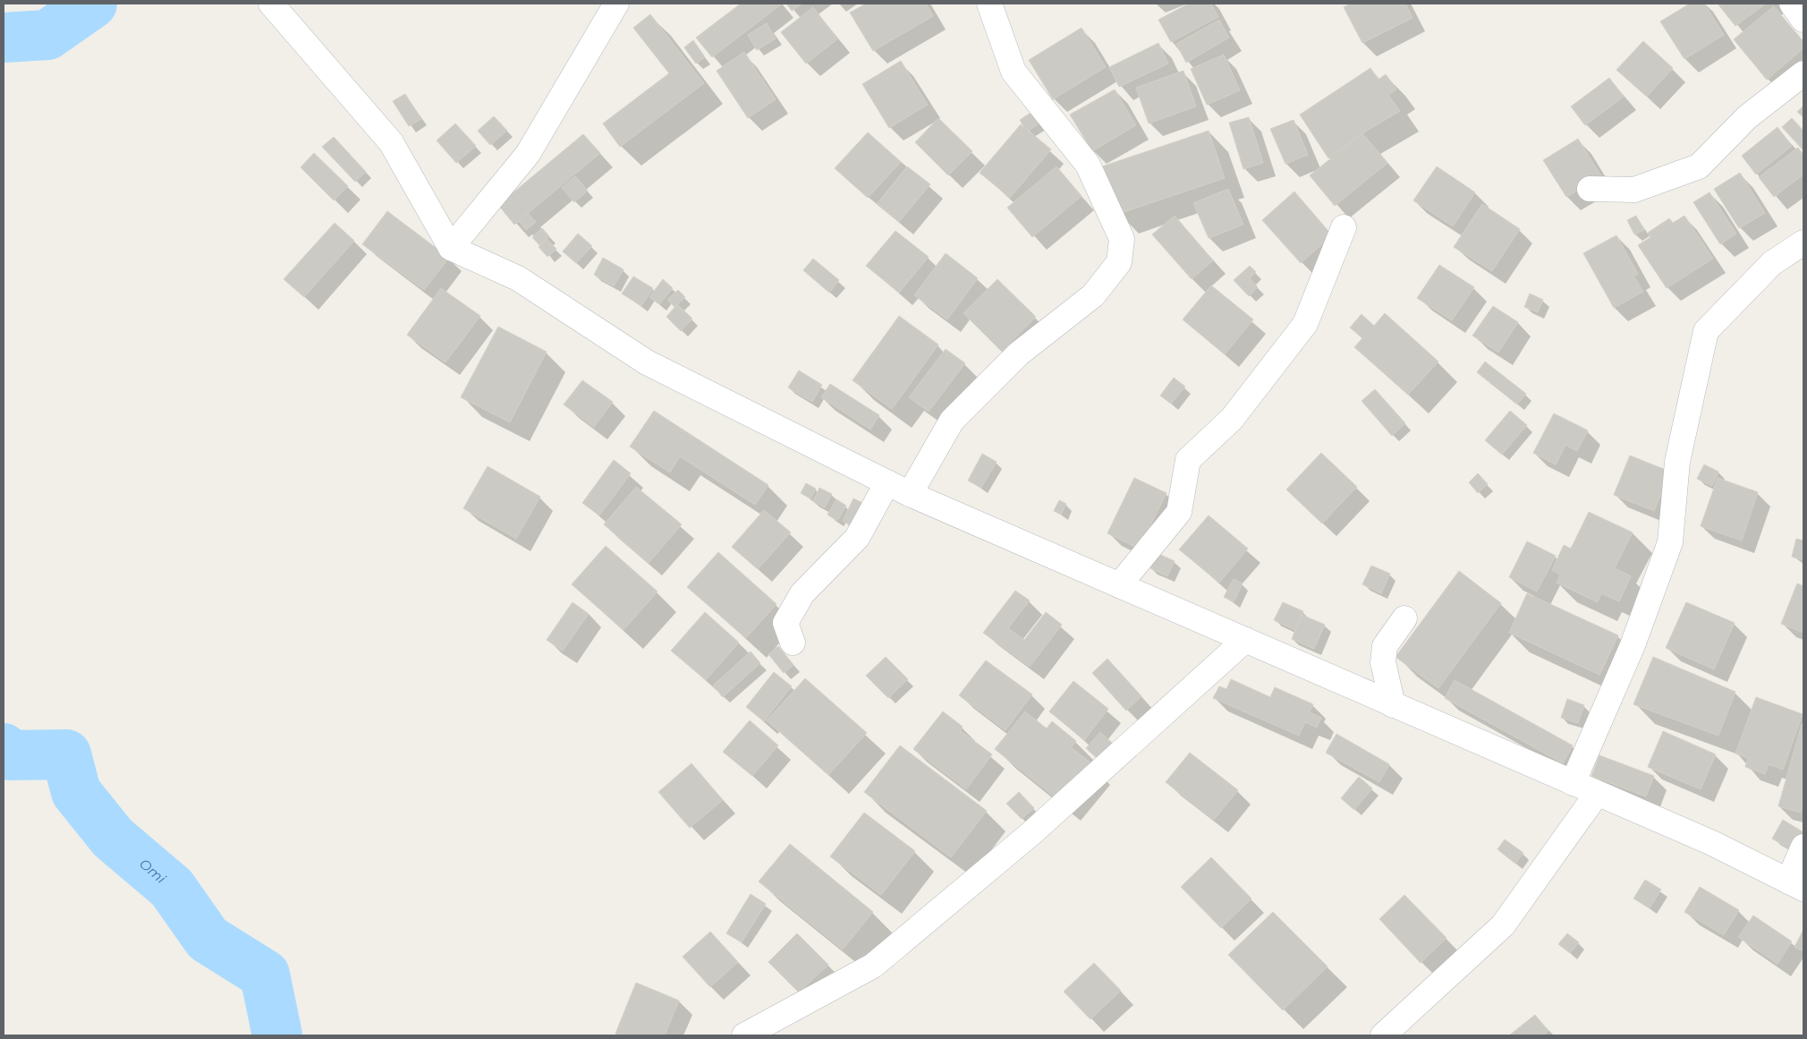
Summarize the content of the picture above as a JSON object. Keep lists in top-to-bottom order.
{
  "water": ["Omi"]
}
